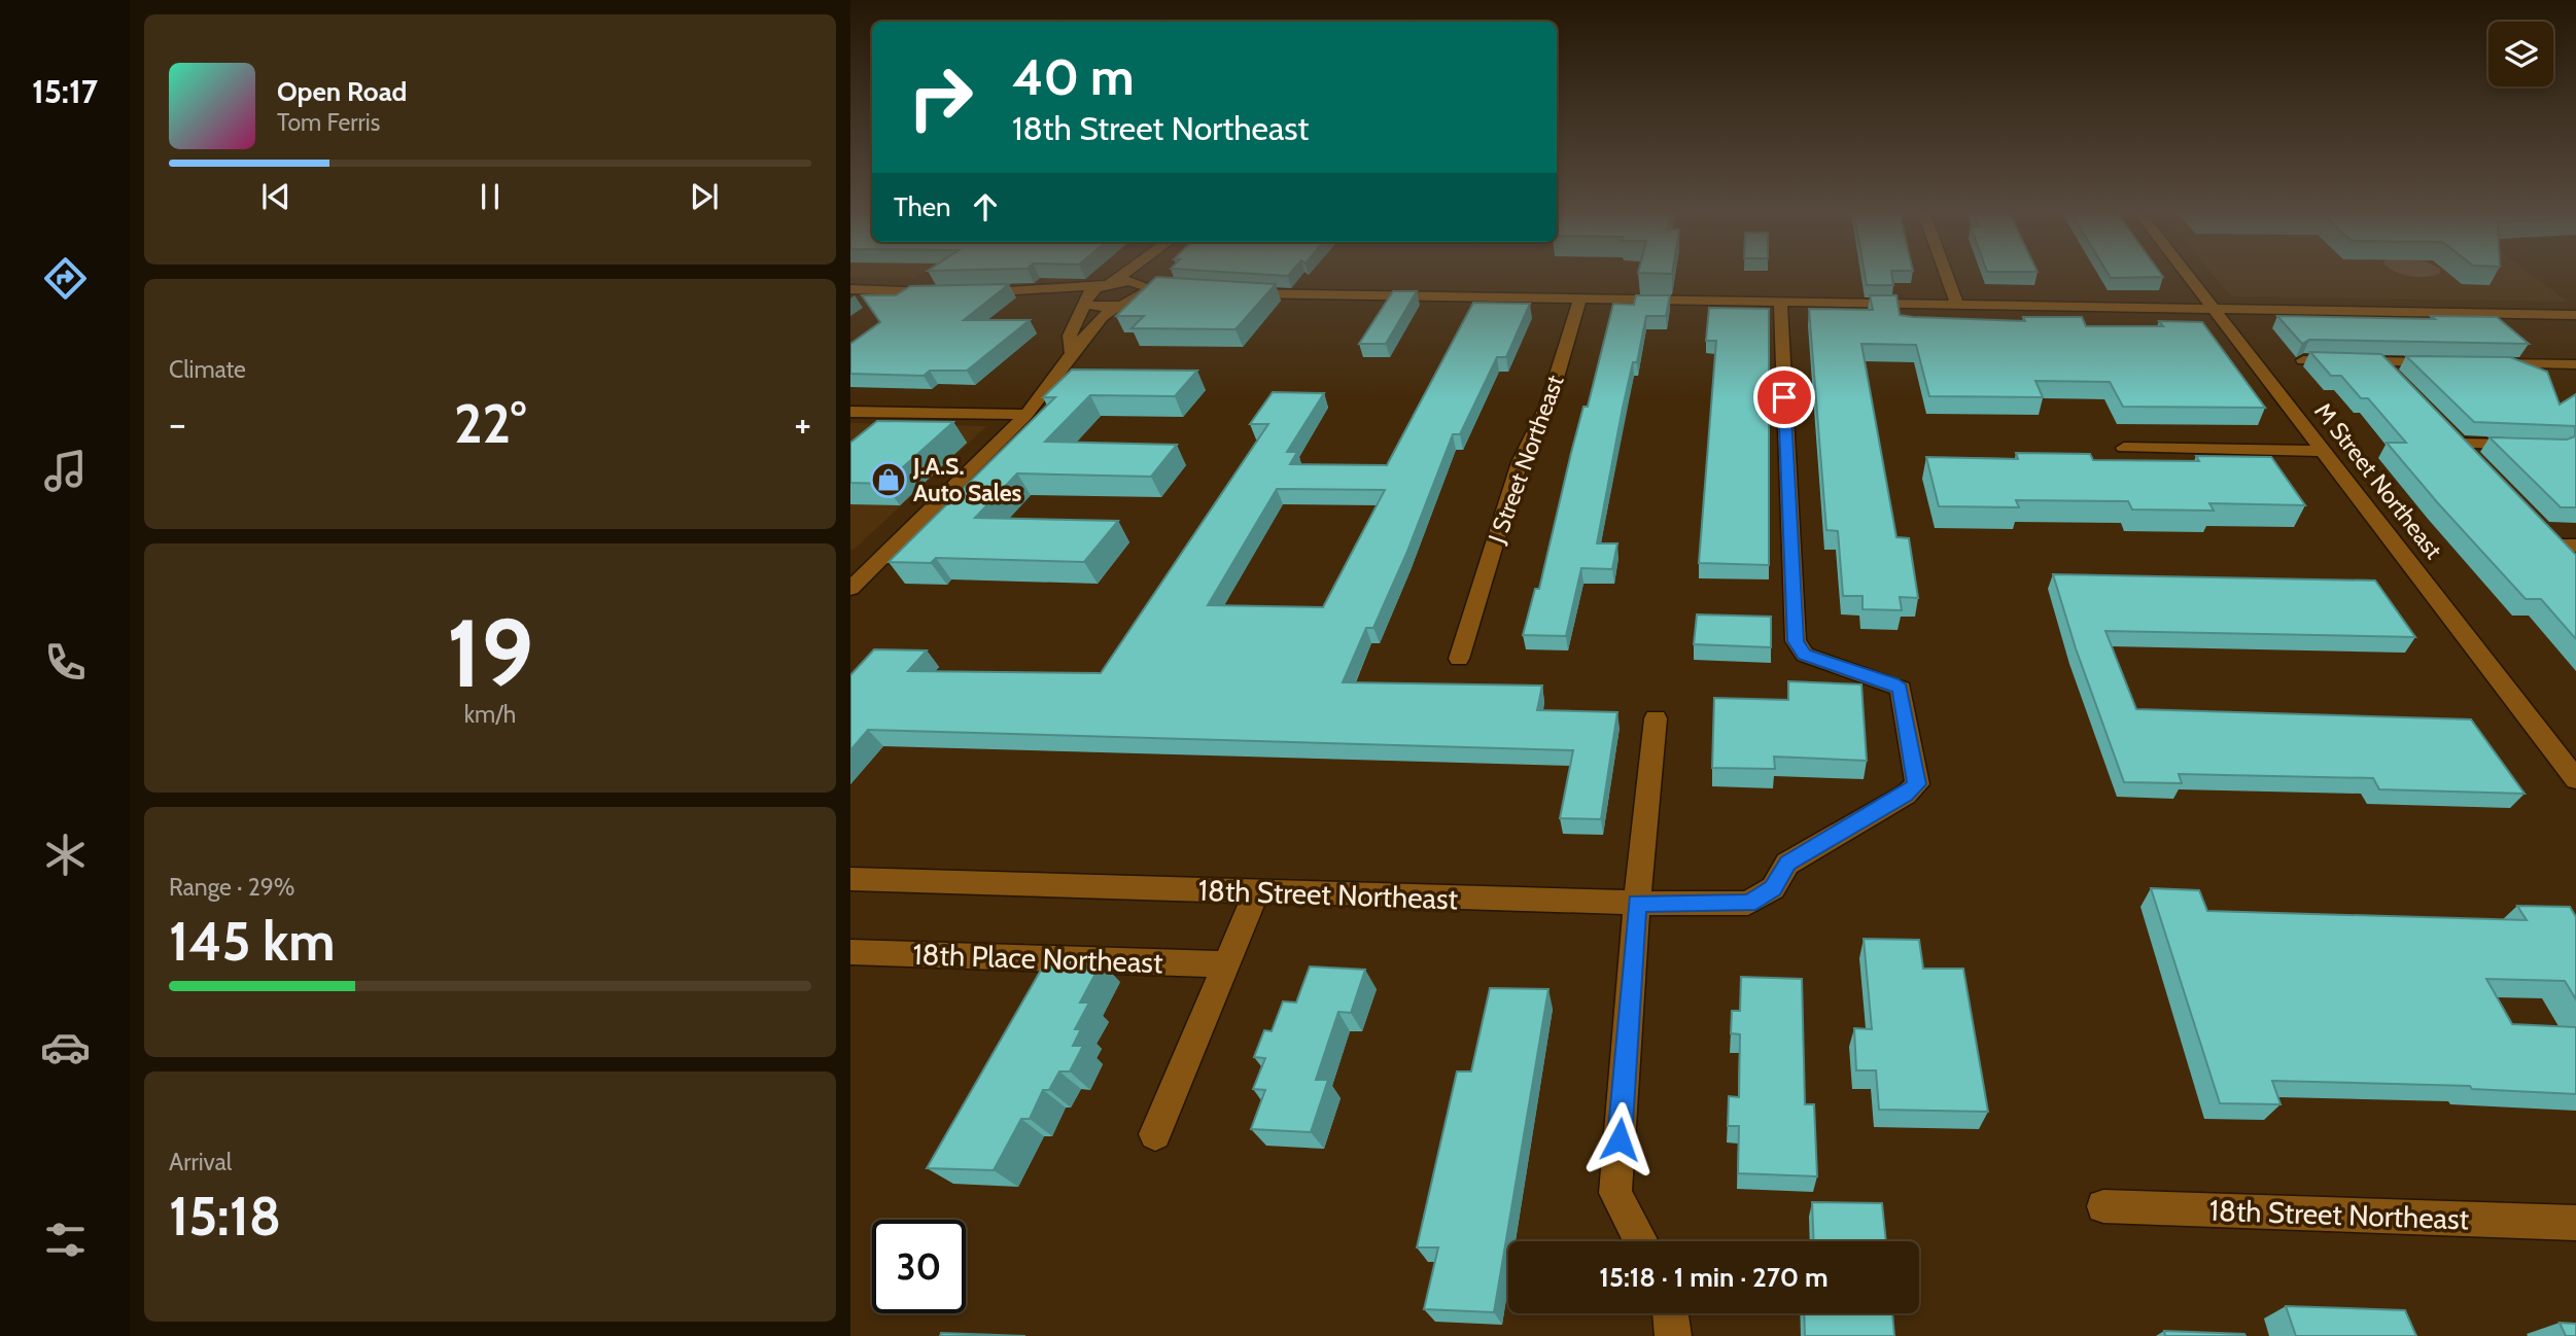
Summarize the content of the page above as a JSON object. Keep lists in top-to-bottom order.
{
  "streets": {
    "street": [
      "J Street Northeast",
      "M Street Northeast",
      "18th Street Northeast",
      "18th Place Northeast"
    ]
  },
  "places": {
    "shop": ["J.A.S. Auto Sales"]
  },
  "page": {
    "tabs": "15:17",
    "turn": ["40 m", "18th Street Northeast"],
    "song": ["Open Road", "Tom Ferris"],
    "then": "Then",
    "tile": [
      "Climate",
      ["19", "km/h"],
      ["Range · 29%", "145 km"],
      ["Arrival", "15:18"]
    ],
    "heat": ["−", "22°", "+"],
    "limit": "30",
    "trip": "15:18 · 1 min · 270 m"
  }
}
